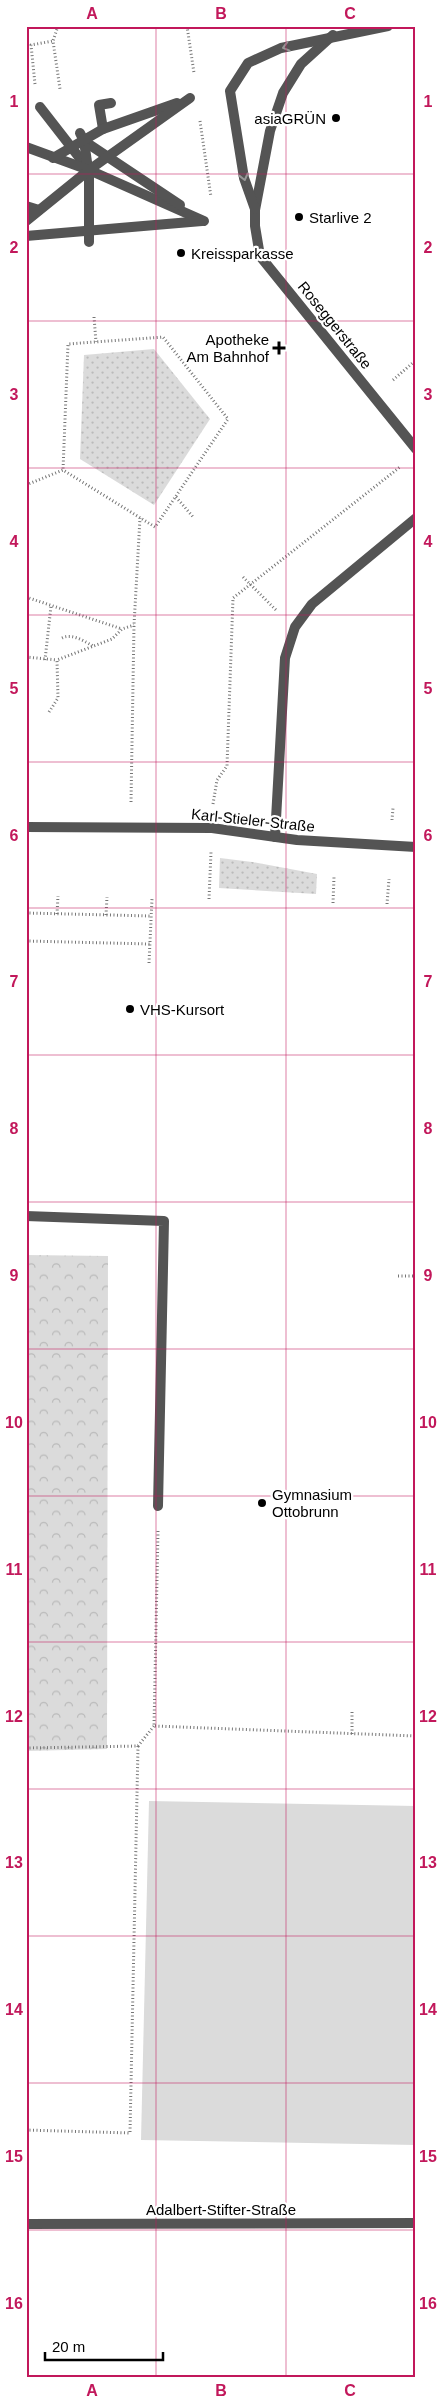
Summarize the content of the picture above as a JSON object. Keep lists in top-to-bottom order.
{
  "streets": {
    "street": ["Roseggerstraße", "Karl-Stieler-Straße", "Adalbert-Stifter-Straße"]
  },
  "places": {
    "other": [
      "asiaGRÜN",
      "Starlive 2",
      "Kreissparkasse",
      "VHS-Kursort",
      "Gymnasium Ottobrunn"
    ],
    "health": ["Apotheke Am Bahnhof"]
  },
  "scale_bar": "20 m",
  "grid": {
    "columns": ["A", "B", "C"],
    "rows": [
      "1",
      "2",
      "3",
      "4",
      "5",
      "6",
      "7",
      "8",
      "9",
      "10",
      "11",
      "12",
      "13",
      "14",
      "15",
      "16"
    ]
  }
}
